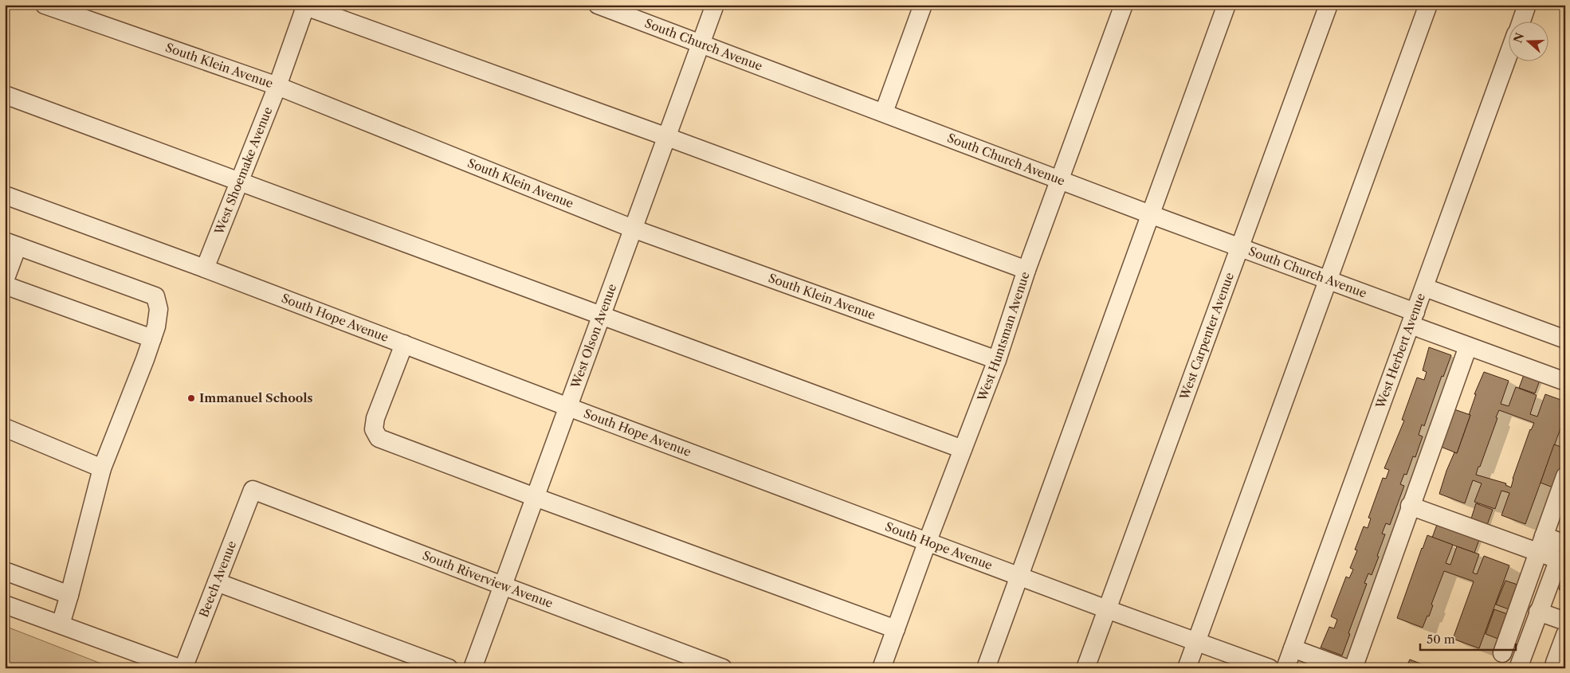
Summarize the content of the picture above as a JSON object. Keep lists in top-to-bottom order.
{
  "streets": {
    "street": [
      "South Church Avenue",
      "South Klein Avenue",
      "West Shoemake Avenue",
      "South Hope Avenue",
      "West Carpenter Avenue",
      "West Olson Avenue",
      "West Huntsman Avenue",
      "West Herbert Avenue",
      "Beech Avenue",
      "South Riverview Avenue"
    ]
  },
  "crossings": [
    ["South Church Avenue", "West Carpenter Avenue"],
    ["South Church Avenue", "West Olson Avenue"],
    ["South Church Avenue", "West Huntsman Avenue"],
    ["South Church Avenue", "West Herbert Avenue"],
    ["South Klein Avenue", "West Shoemake Avenue"],
    ["South Klein Avenue", "West Olson Avenue"],
    ["South Klein Avenue", "West Huntsman Avenue"],
    ["West Shoemake Avenue", "South Hope Avenue"],
    ["South Hope Avenue", "West Carpenter Avenue"],
    ["South Hope Avenue", "West Olson Avenue"],
    ["South Hope Avenue", "West Huntsman Avenue"],
    ["West Olson Avenue", "South Riverview Avenue"],
    ["Beech Avenue", "South Riverview Avenue"]
  ],
  "places": ["Immanuel Schools"],
  "scale_bar": "50 m",
  "north": "left"
}
